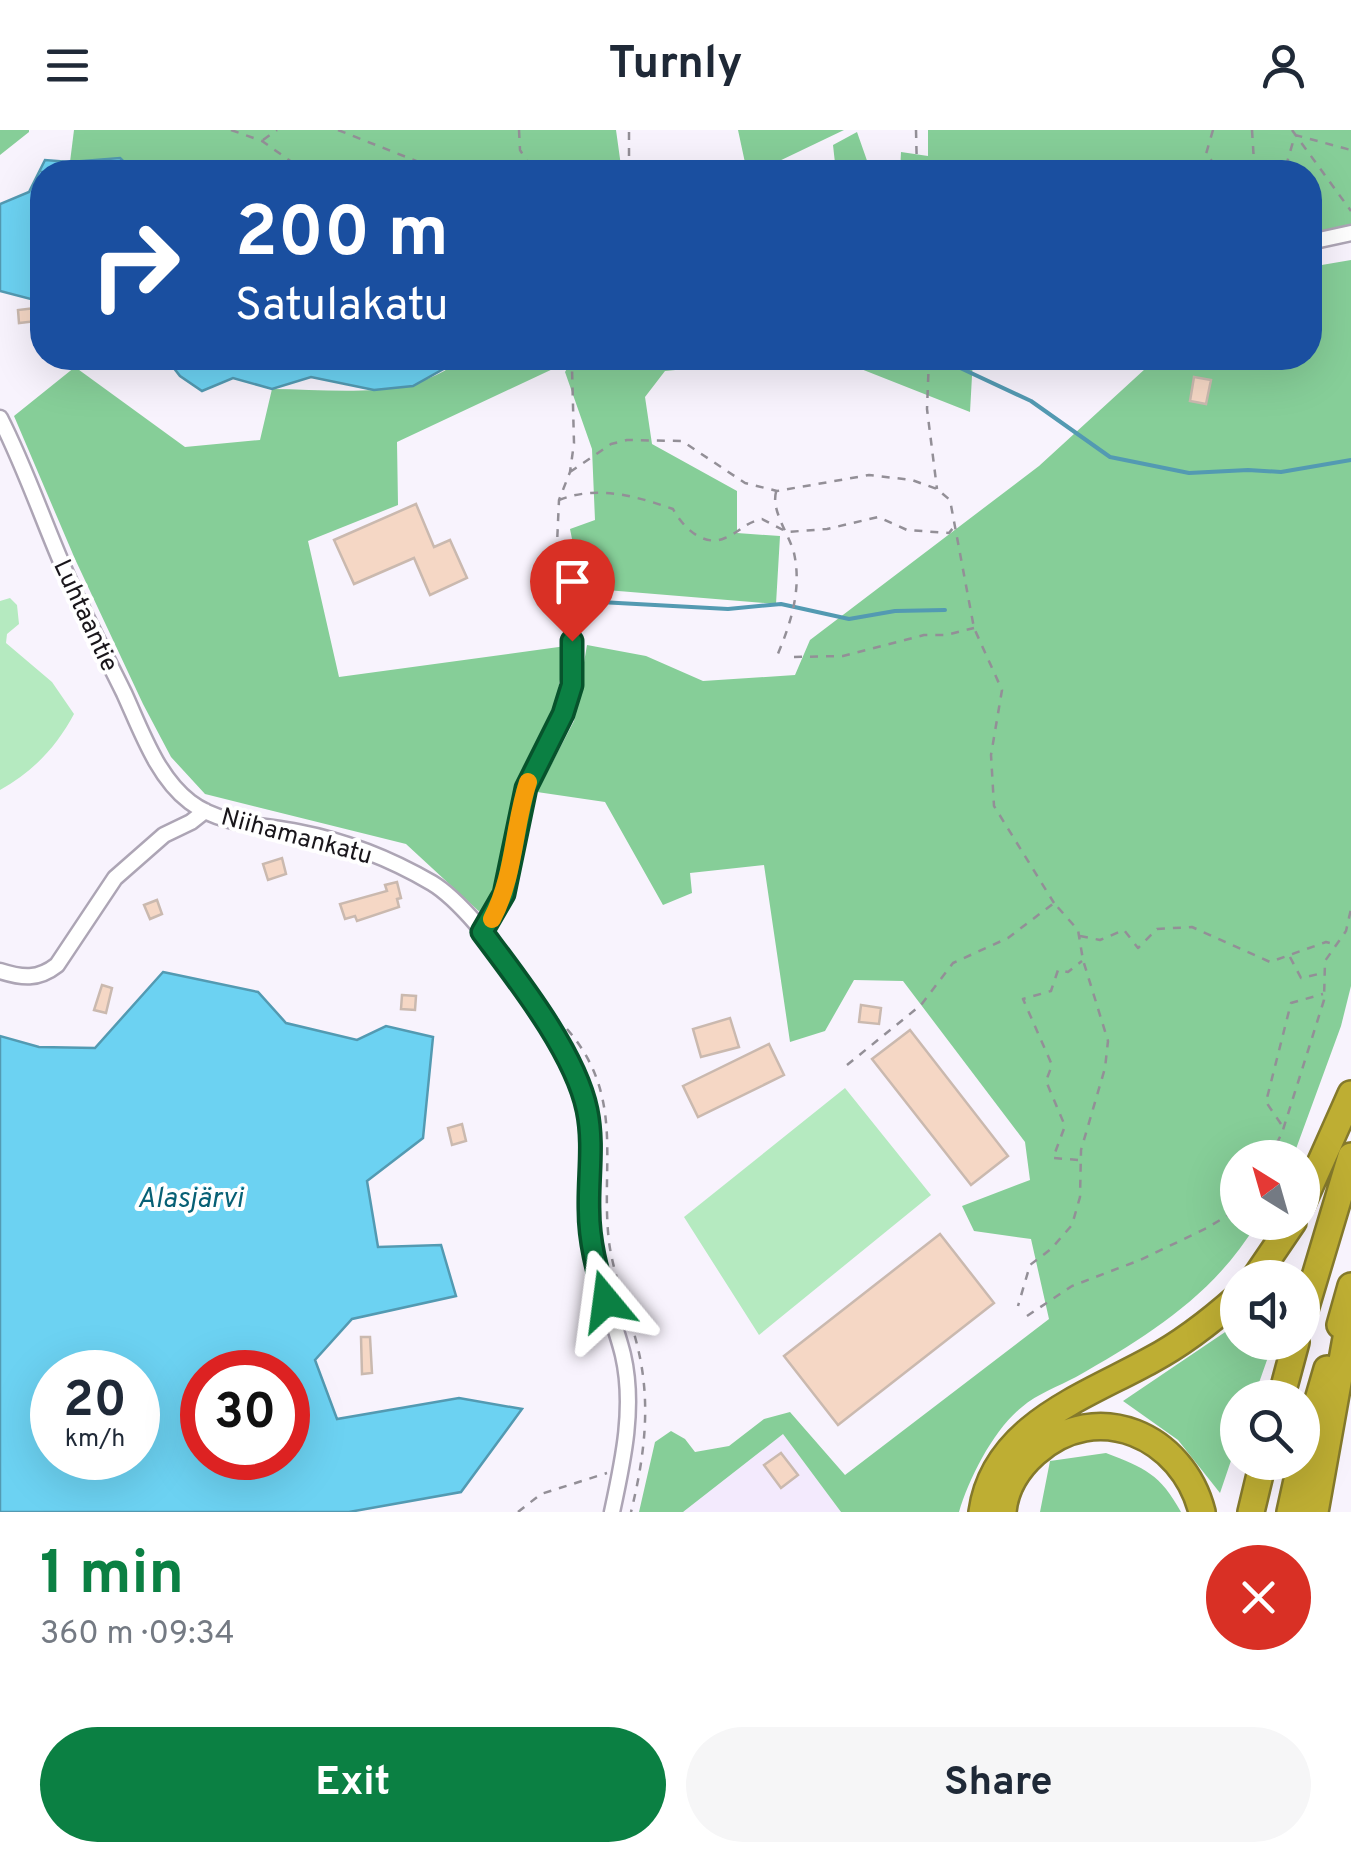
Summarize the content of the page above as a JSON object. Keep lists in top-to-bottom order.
{
  "streets": {
    "street": ["Luhtaantie", "Niihamankatu"]
  },
  "crossings": [
    ["Luhtaantie", "Niihamankatu"]
  ],
  "water": ["Alasjärvi"],
  "north": "top left",
  "page": {
    "header": "Turnly",
    "turn": ["200 m", "Satulakatu"],
    "speed": "20 km/h",
    "limit": "30",
    "heading": ["1 min", "360 m · 09:34"],
    "buttons": ["Exit", "Share"]
  }
}
